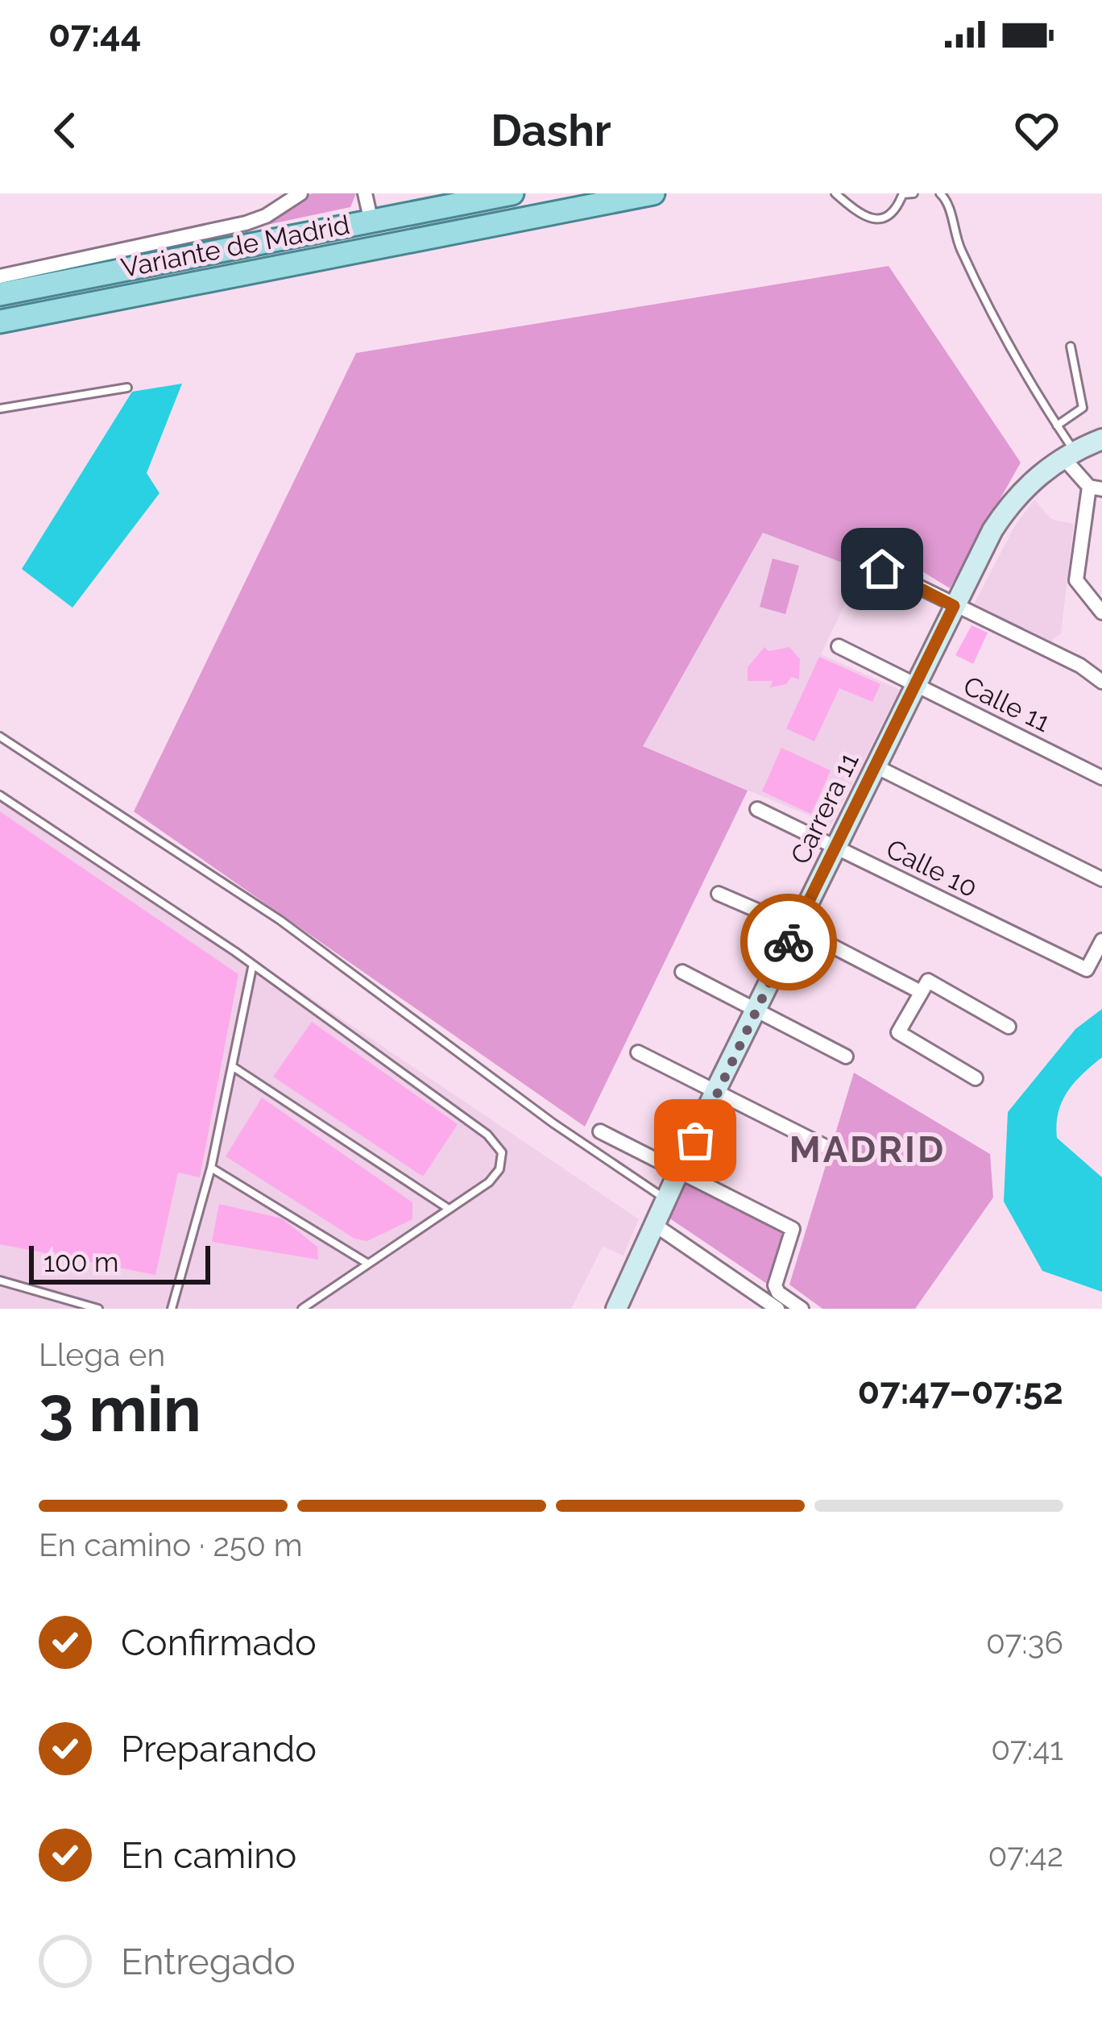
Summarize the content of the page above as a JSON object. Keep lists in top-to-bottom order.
{
  "streets": {
    "main road": ["Variante de Madrid"],
    "street": ["Calle 11", "Carrera 11", "Calle 10"]
  },
  "crossings": [
    ["Calle 11", "Carrera 11"],
    ["Carrera 11", "Calle 10"]
  ],
  "districts": ["MADRID"],
  "scale_bar": "100 m",
  "page": {
    "status": "07:44",
    "header": "Dashr",
    "scale": "100 m",
    "heading": ["3 min", "Llega en", "07:47–07:52"],
    "bar": "En camino · 250 m",
    "list": [
      ["Confirmado", "07:36"],
      ["Preparando", "07:41"],
      ["En camino", "07:42"],
      "Entregado"
    ]
  }
}
